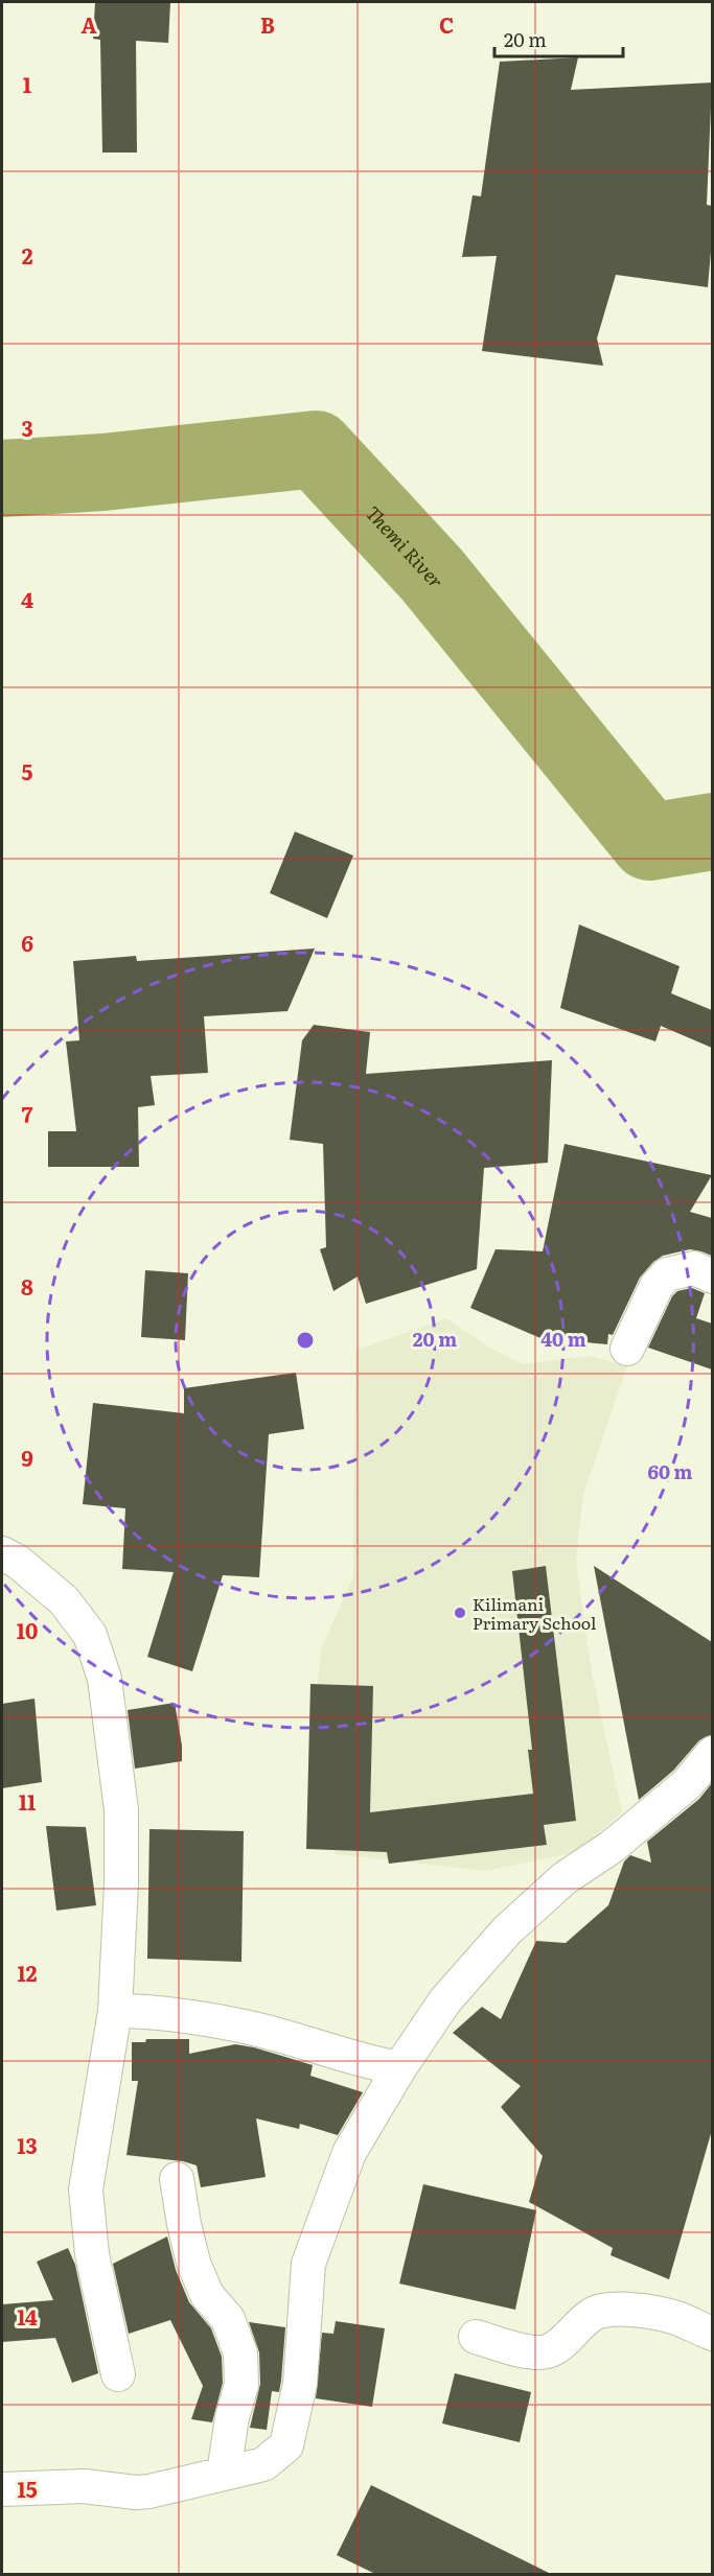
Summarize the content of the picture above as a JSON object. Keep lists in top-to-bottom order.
{
  "water": ["Themi River"],
  "places": ["Kilimani Primary School"],
  "scale_bar": "20 m",
  "grid": {
    "columns": ["A", "B", "C"],
    "rows": [
      "1",
      "2",
      "3",
      "4",
      "5",
      "6",
      "7",
      "8",
      "9",
      "10",
      "11",
      "12",
      "13",
      "14",
      "15"
    ]
  },
  "rings": ["20 m", "40 m", "60 m"]
}
